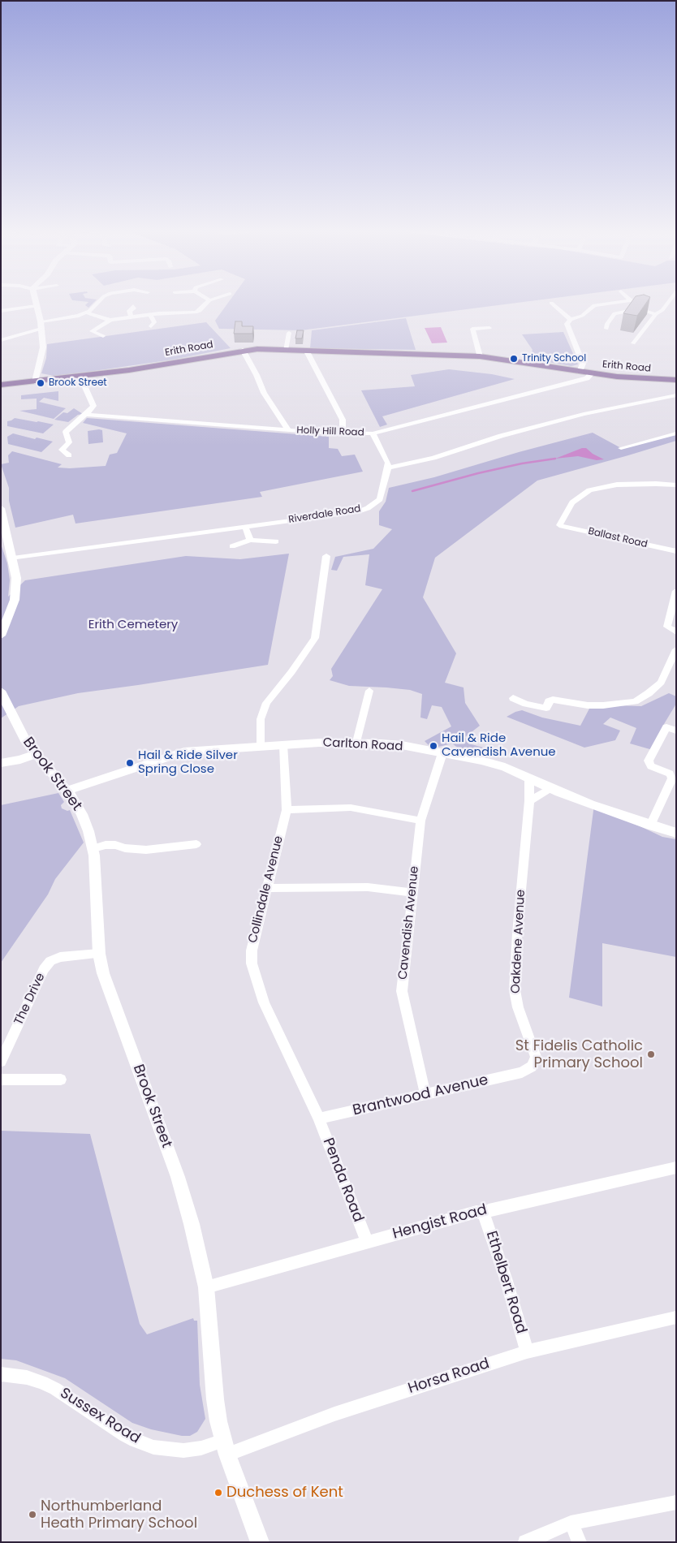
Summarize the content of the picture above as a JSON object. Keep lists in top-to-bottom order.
{
  "streets": {
    "main road": ["Erith Road"],
    "street": [
      "Holly Hill Road",
      "Riverdale Road",
      "Ballast Road",
      "Carlton Road",
      "Brook Street",
      "Collindale Avenue",
      "Cavendish Avenue",
      "Oakdene Avenue",
      "The Drive",
      "Brantwood Avenue",
      "Penda Road",
      "Hengist Road",
      "Ethelbert Road",
      "Horsa Road",
      "Sussex Road"
    ]
  },
  "crossings": [
    ["Erith Road", "Holly Hill Road"],
    ["Carlton Road", "Brook Street"],
    ["Carlton Road", "Collindale Avenue"],
    ["Carlton Road", "Cavendish Avenue"],
    ["Carlton Road", "Oakdene Avenue"],
    ["Brook Street", "The Drive"],
    ["Brook Street", "Hengist Road"],
    ["Brook Street", "Horsa Road"],
    ["Brook Street", "Sussex Road"],
    ["Collindale Avenue", "Brantwood Avenue"],
    ["Collindale Avenue", "Penda Road"],
    ["Cavendish Avenue", "Brantwood Avenue"],
    ["Oakdene Avenue", "Brantwood Avenue"],
    ["Brantwood Avenue", "Penda Road"],
    ["Penda Road", "Hengist Road"],
    ["Hengist Road", "Ethelbert Road"],
    ["Ethelbert Road", "Horsa Road"],
    ["Horsa Road", "Sussex Road"]
  ],
  "parks": ["Erith Cemetery"],
  "places": [
    "Trinity School",
    "Brook Street",
    "Hail & Ride Cavendish Avenue",
    "Hail & Ride Silver Spring Close",
    "St Fidelis Catholic Primary School",
    "Duchess of Kent",
    "Northumberland Heath Primary School"
  ]
}
